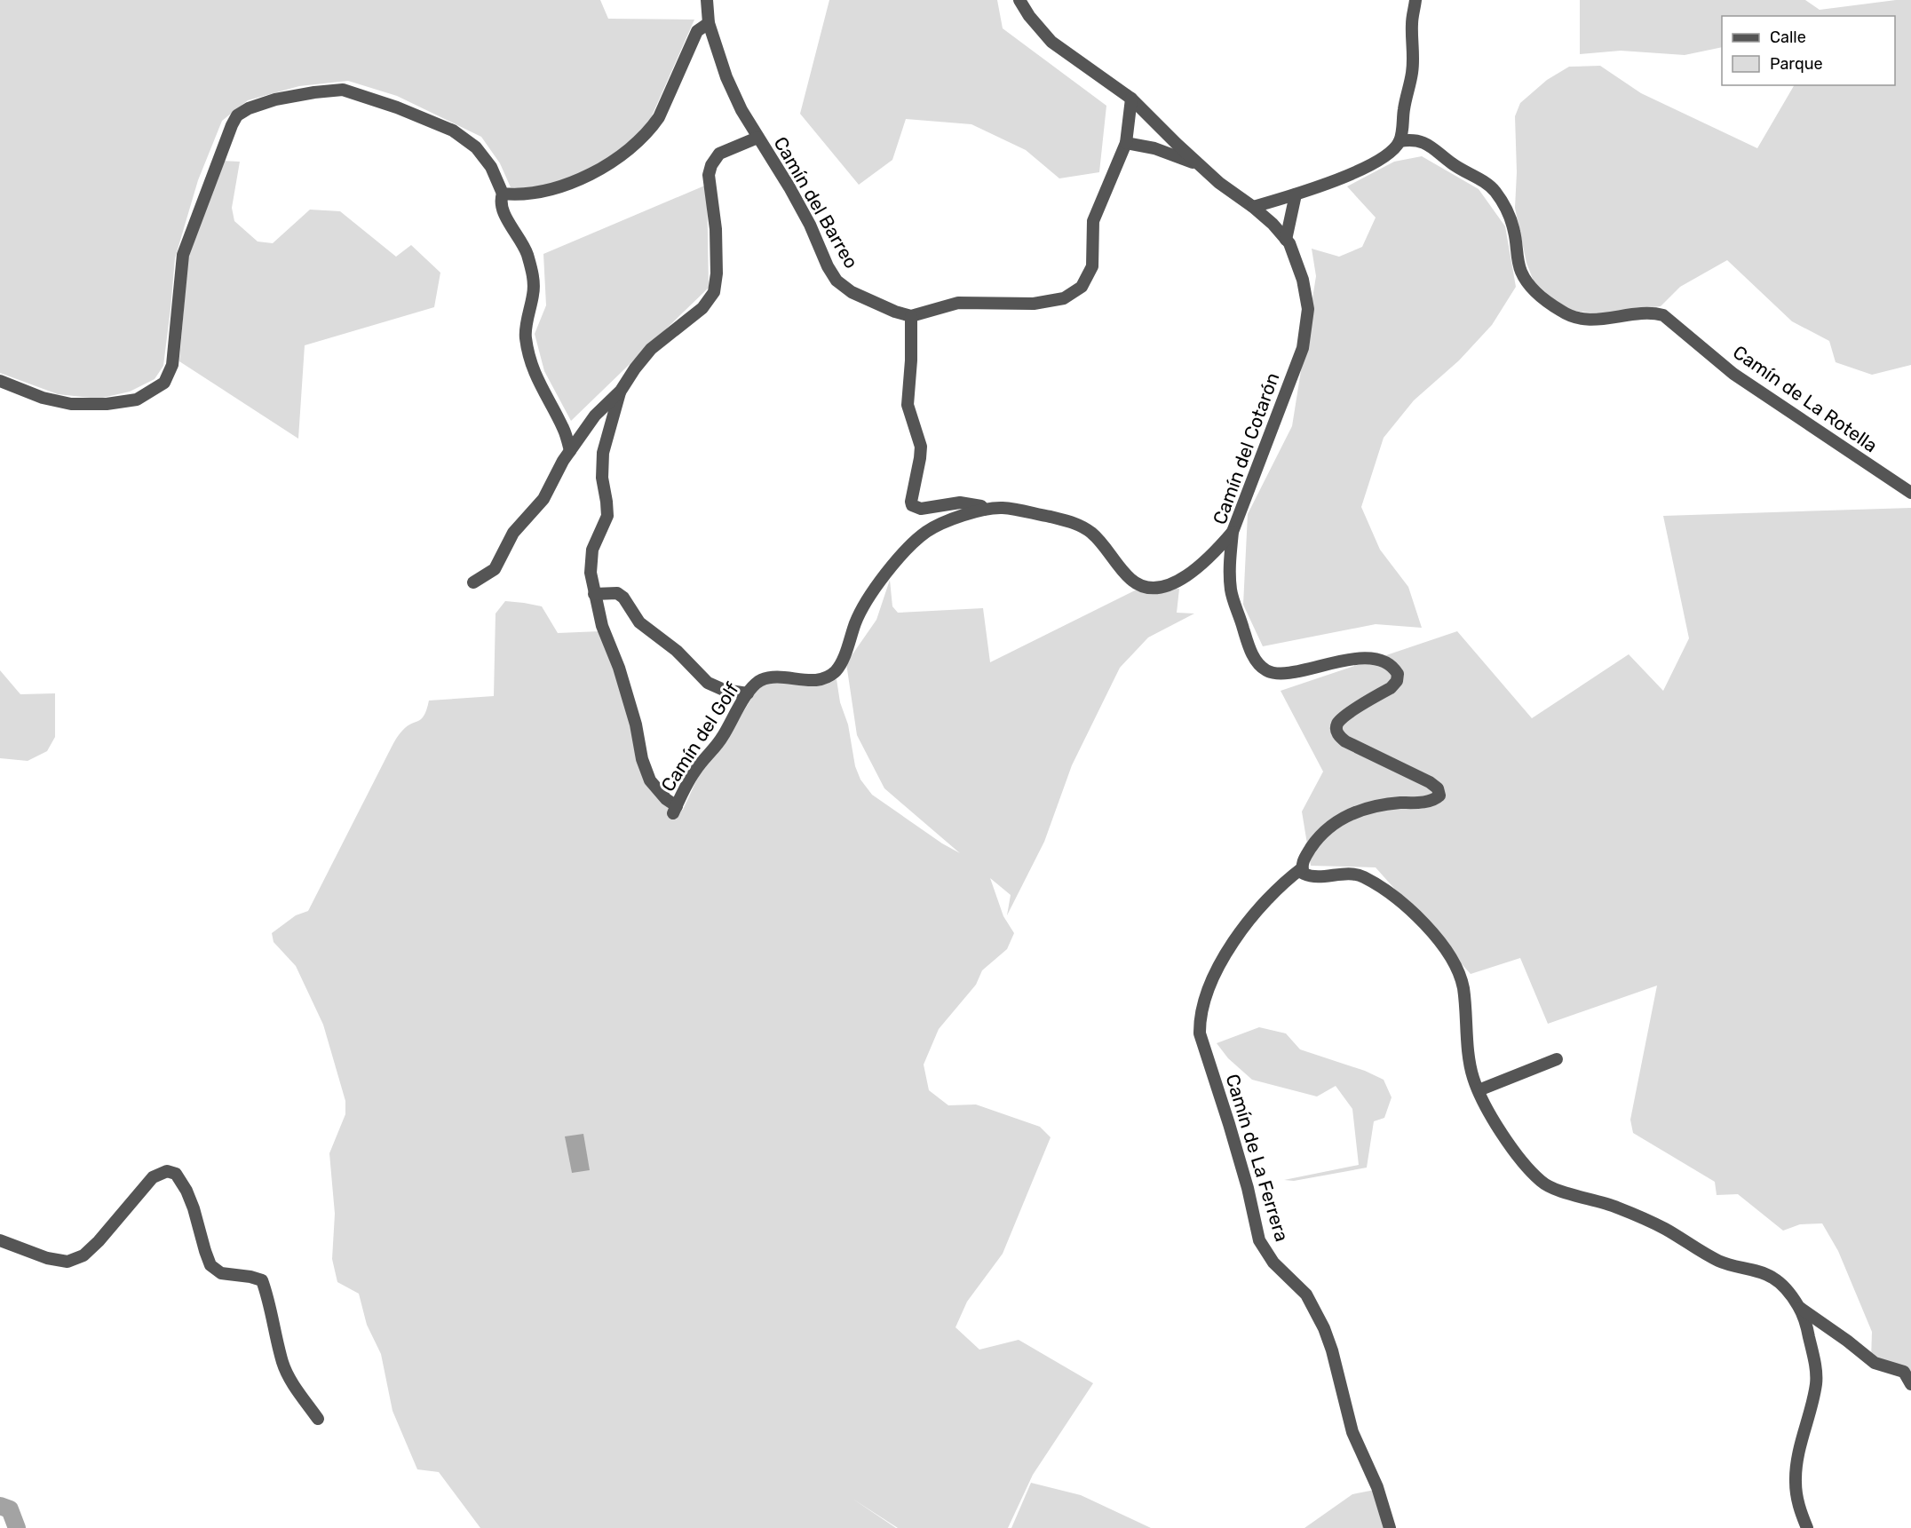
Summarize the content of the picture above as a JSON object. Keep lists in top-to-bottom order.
{
  "streets": {
    "street": [
      "Camín del Barreo",
      "Camín de La Rotella",
      "Camín del Cotarón",
      "Camín del Golf",
      "Camín de La Ferrera"
    ]
  },
  "crossings": [
    ["Camín del Cotarón", "Camín del Golf"],
    ["Camín del Cotarón", "Camín de La Ferrera"]
  ],
  "legend": ["Calle", "Parque"]
}
